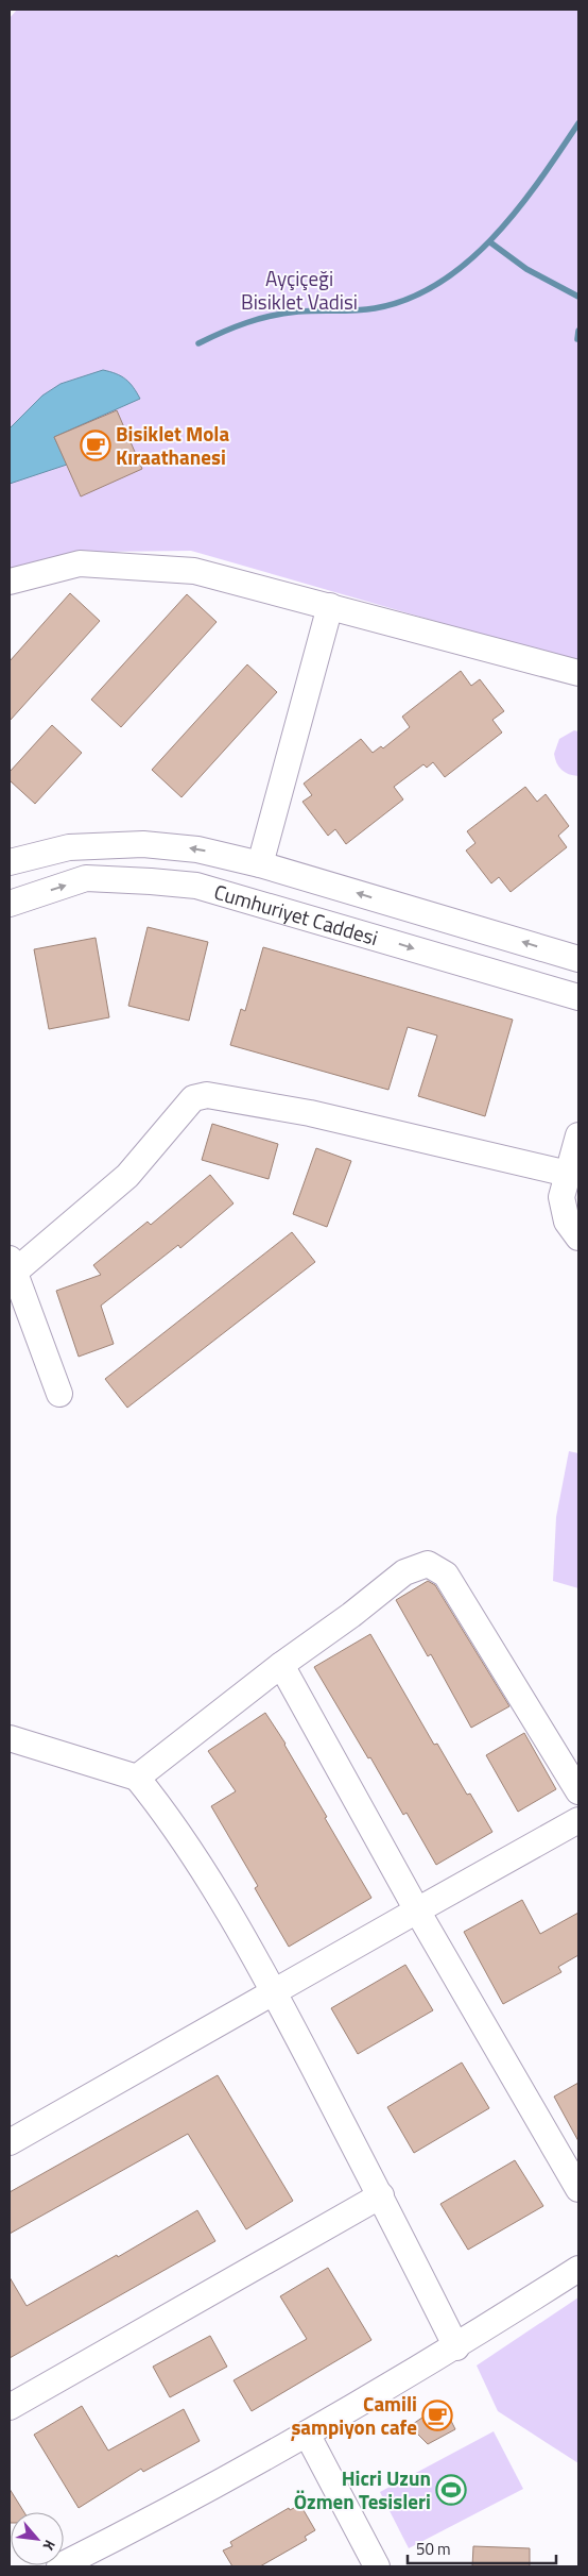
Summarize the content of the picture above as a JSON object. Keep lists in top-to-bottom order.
{
  "streets": {
    "street": ["Cumhuriyet Caddesi"]
  },
  "parks": ["Ayçiçeği Bisiklet Vadisi"],
  "places": {
    "cafe": ["Bisiklet Mola Kıraathanesi", "Camili şampiyon cafe"],
    "sports": ["Hicri Uzun Özmen Tesisleri"]
  },
  "scale_bar": "50 m",
  "north": "bottom right"
}
